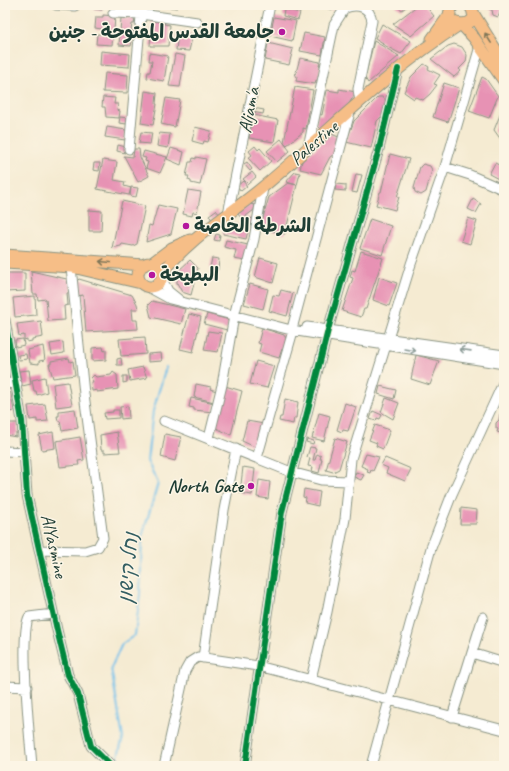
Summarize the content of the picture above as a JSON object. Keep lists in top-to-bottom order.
{
  "streets": {
    "main road": ["Palestine"],
    "street": ["Aljam'a", "AlYasmine"]
  },
  "crossings": [
    ["Aljam'a", "Palestine"]
  ],
  "water": ["נחל קישון"],
  "places": [
    "جامعة القدس المفتوحة - جنين",
    "الشرطة الخاصة",
    "البطيخة",
    "North Gate"
  ]
}
